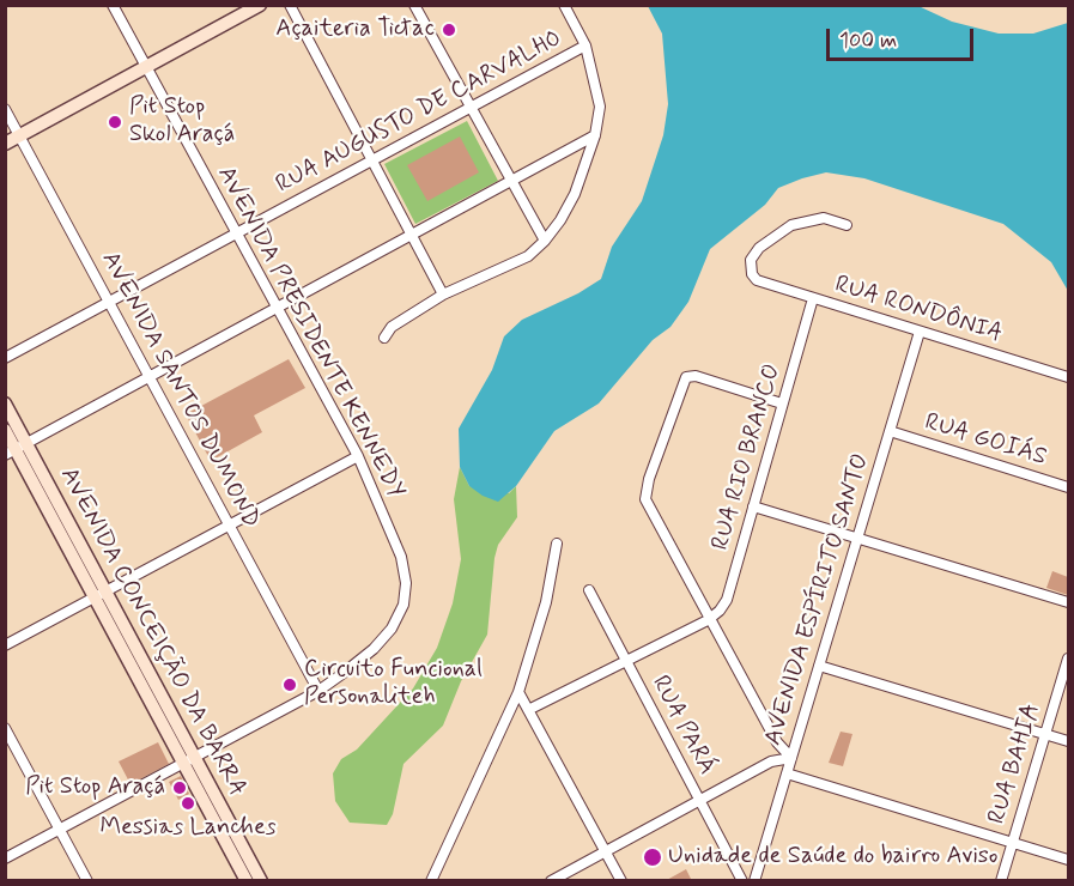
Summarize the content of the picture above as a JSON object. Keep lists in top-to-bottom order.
{
  "streets": {
    "street": [
      "RUA AUGUSTO DE CARVALHO",
      "RUA RONDÔNIA",
      "AVENIDA PRESIDENTE KENNEDY",
      "AVENIDA SANTOS DUMOND",
      "RUA GOIÁS",
      "RUA RIO BRANCO",
      "AVENIDA ESPÍRITO SANTO",
      "AVENIDA CONCEIÇÃO DA BARRA",
      "RUA PARÁ",
      "RUA BAHIA"
    ]
  },
  "crossings": [
    ["RUA AUGUSTO DE CARVALHO", "AVENIDA PRESIDENTE KENNEDY"],
    ["RUA AUGUSTO DE CARVALHO", "AVENIDA SANTOS DUMOND"],
    ["RUA RONDÔNIA", "RUA RIO BRANCO"],
    ["RUA RONDÔNIA", "AVENIDA ESPÍRITO SANTO"],
    ["AVENIDA PRESIDENTE KENNEDY", "AVENIDA SANTOS DUMOND"],
    ["AVENIDA PRESIDENTE KENNEDY", "AVENIDA CONCEIÇÃO DA BARRA"],
    ["RUA GOIÁS", "AVENIDA ESPÍRITO SANTO"]
  ],
  "places": [
    "Açaiteria Tictac",
    "Pit Stop Skol Araçá",
    "Circuito Funcional Personaliteh",
    "Pit Stop Araçá",
    "Messias Lanches",
    "Unidade de Saúde do bairro Aviso"
  ],
  "scale_bar": "100 m"
}
